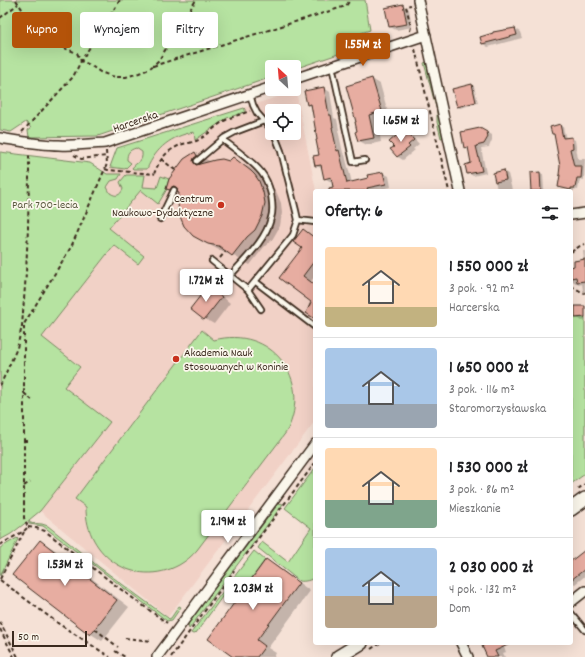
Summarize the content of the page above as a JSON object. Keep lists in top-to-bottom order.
{
  "streets": {
    "street": ["Harcerska"]
  },
  "parks": ["Park 700-lecia"],
  "places": ["Centrum Naukowo-Dydaktyczne", "Akademia Nauk Stosowanych w Koninie"],
  "scale_bar": "50 m",
  "north": "top left",
  "page": {
    "chip": ["Kupno", "Wynajem", "Filtry"],
    "price": [
      "1.55M zł",
      "1.65M zł",
      "1.72M zł",
      "2.19M zł",
      "1.53M zł",
      "2.03M zł"
    ],
    "heading": "Oferty: 6",
    "list": [
      {
        "name": "1 550 000 zł",
        "note": "3 pok. · 92 m² · Harcerska"
      },
      {
        "name": "1 650 000 zł",
        "note": "3 pok. · 116 m² · Staromorzysławska"
      },
      {
        "name": "1 530 000 zł",
        "note": "3 pok. · 86 m² · Mieszkanie"
      },
      {
        "name": "2 030 000 zł",
        "note": "4 pok. · 132 m² · Dom"
      }
    ],
    "scale": "50 m"
  }
}
